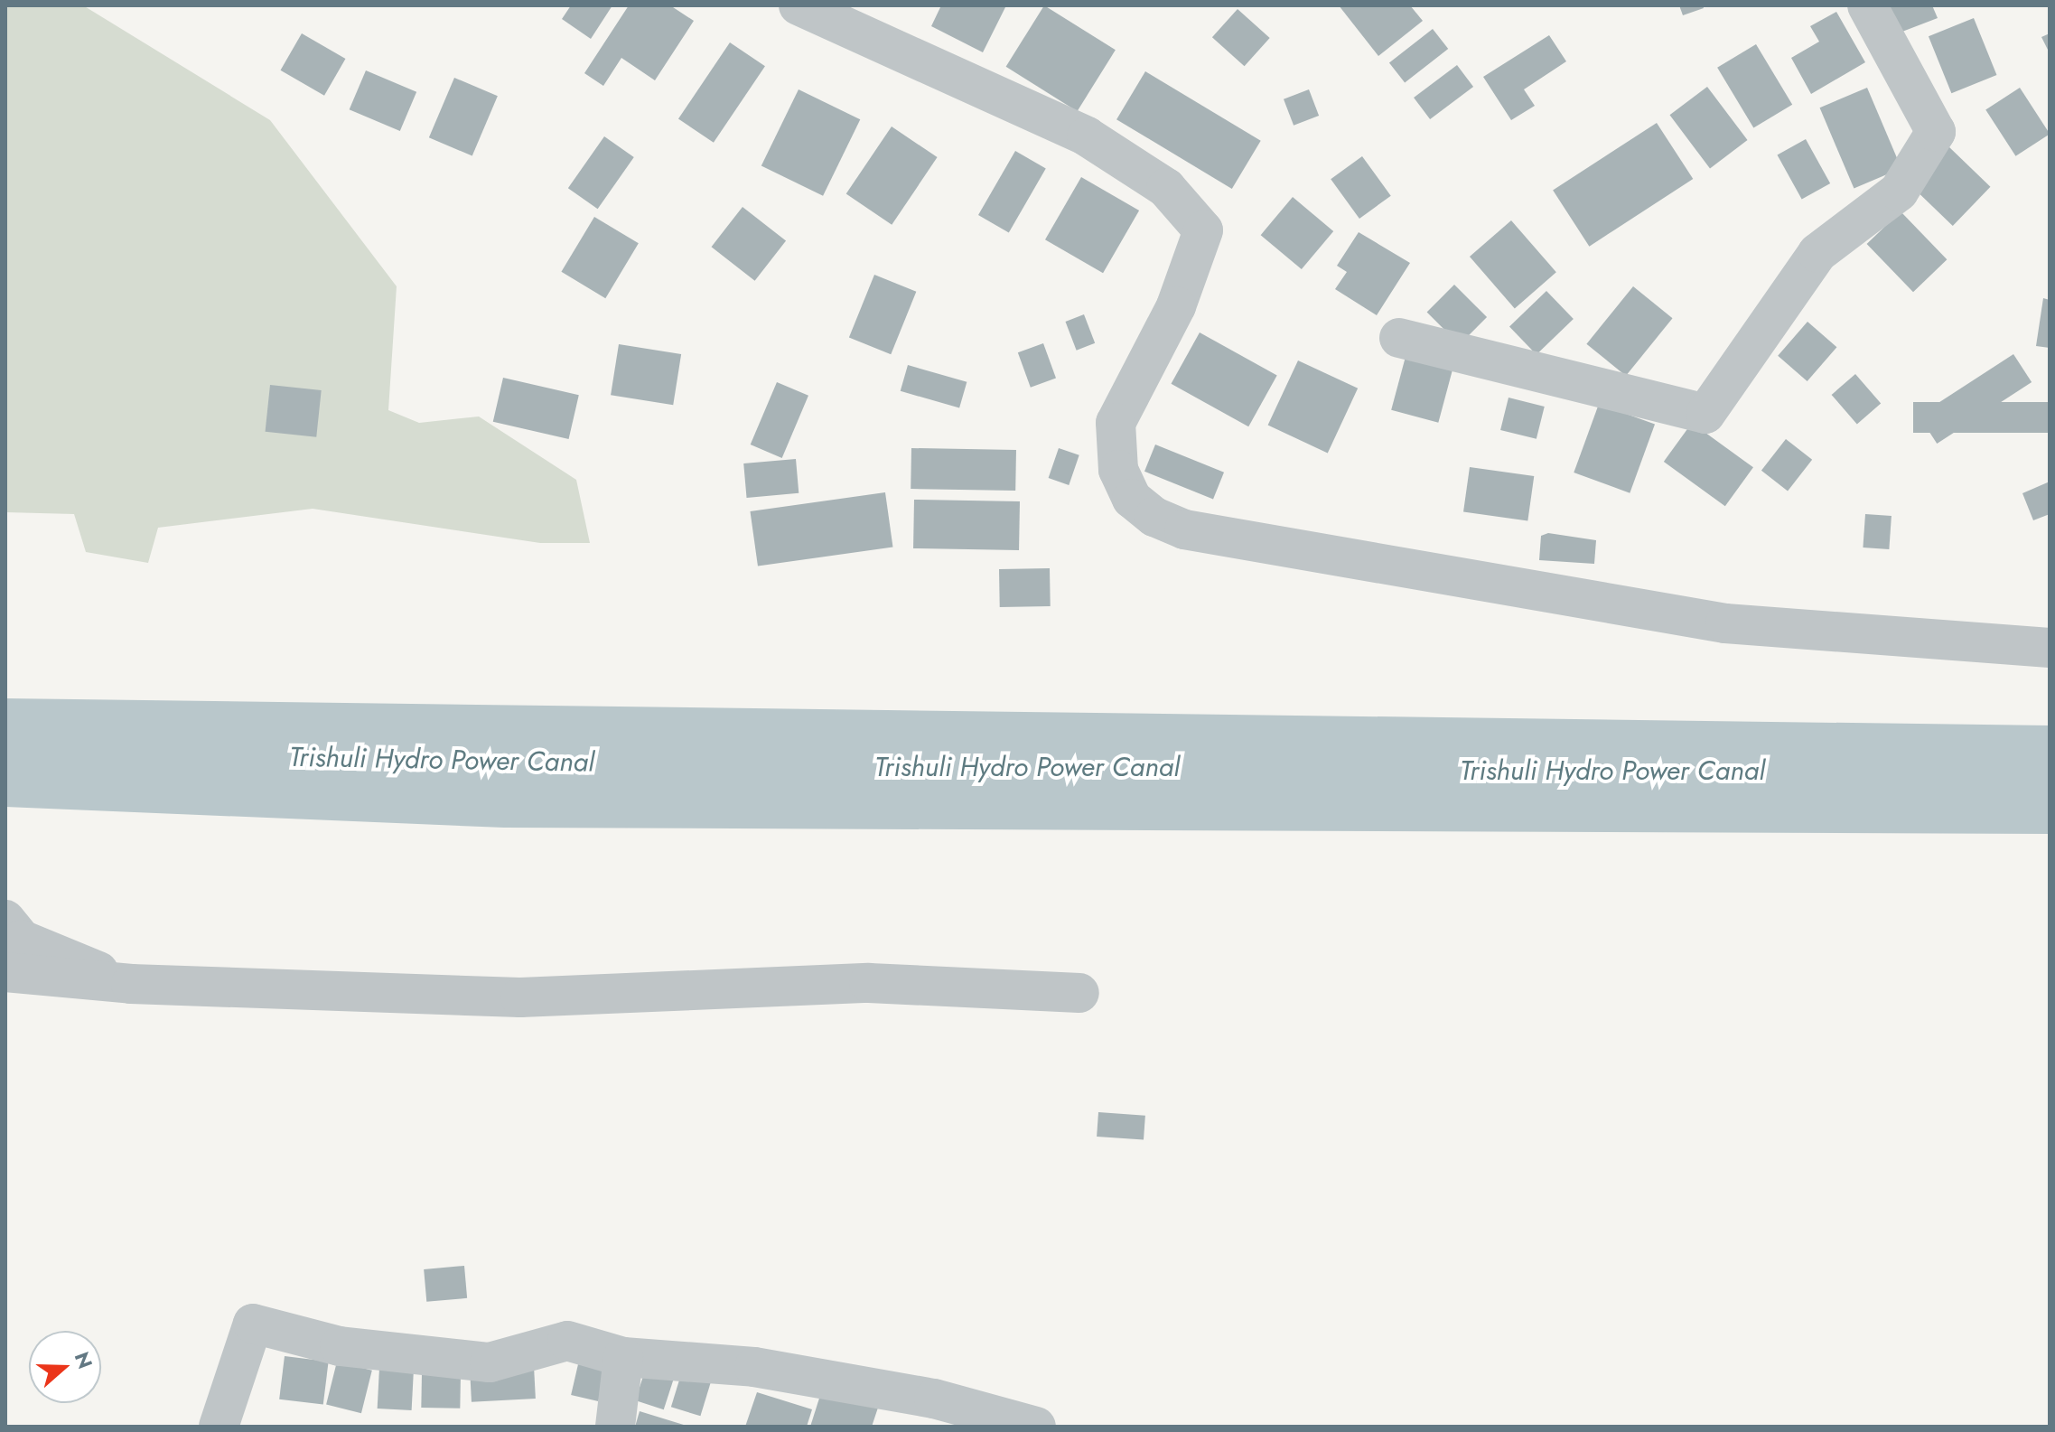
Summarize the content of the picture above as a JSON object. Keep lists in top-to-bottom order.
{
  "water": ["Trishuli Hydro Power Canal"],
  "north": "right"
}
